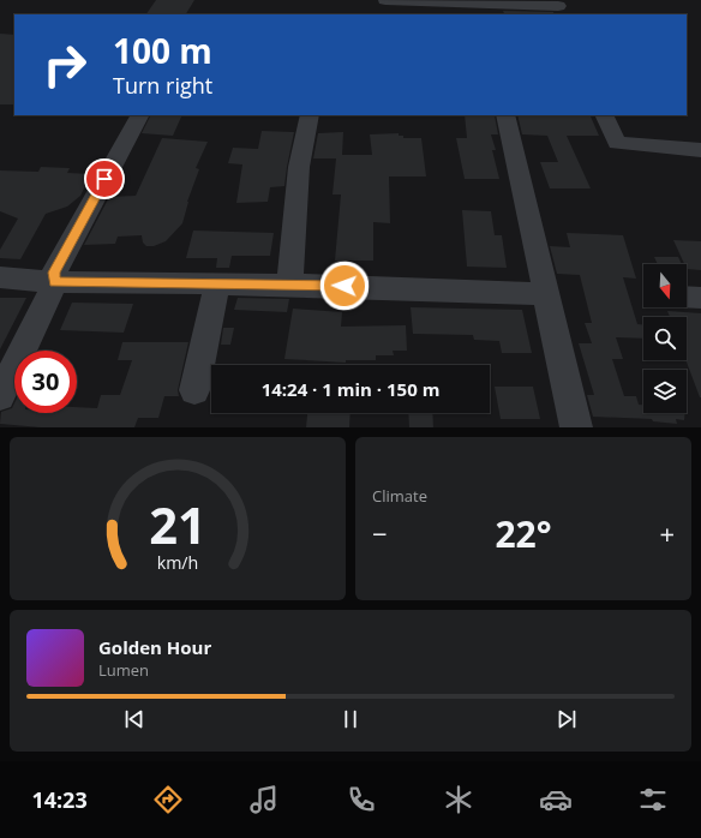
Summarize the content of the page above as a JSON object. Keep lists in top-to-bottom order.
{
  "north": "bottom",
  "page": {
    "turn": ["100 m", "Turn right"],
    "limit": "30",
    "trip": "14:24 · 1 min · 150 m",
    "tile": "Climate",
    "heat": ["−", "22°", "+"],
    "song": ["Golden Hour", "Lumen"],
    "tabs": "14:23",
    "gauge": ["21", "km/h"]
  }
}
